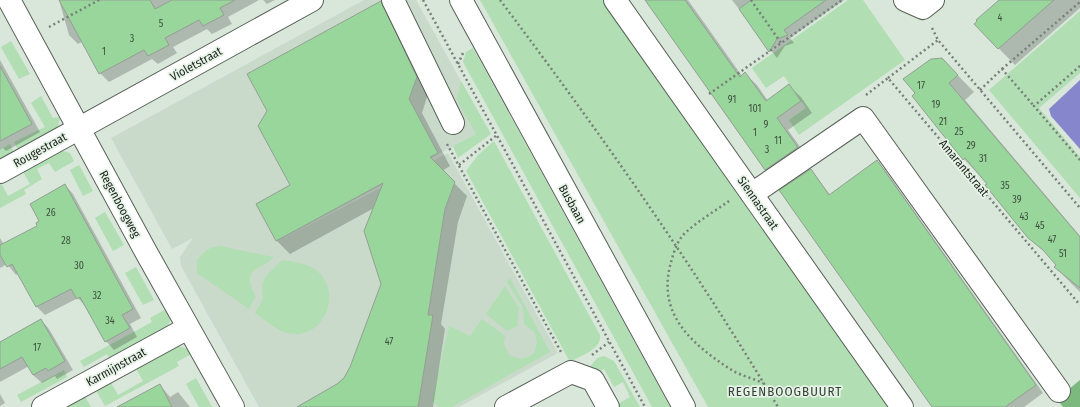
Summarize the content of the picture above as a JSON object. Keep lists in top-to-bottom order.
{
  "streets": {
    "street": [
      "Violetstraat",
      "Rougestraat",
      "Siennastraat",
      "Regenboogweg",
      "Busbaan",
      "Karmijnstraat"
    ],
    "path": ["Amarantstraat"]
  },
  "crossings": [
    ["Violetstraat", "Rougestraat"],
    ["Violetstraat", "Regenboogweg"],
    ["Rougestraat", "Regenboogweg"],
    ["Regenboogweg", "Karmijnstraat"]
  ],
  "districts": ["REGENBOOGBUURT"],
  "house_numbers": [
    "4",
    "5",
    "3",
    "1",
    "17",
    "91",
    "19",
    "101",
    "21",
    "9",
    "25",
    "1",
    "11",
    "29",
    "3",
    "31",
    "35",
    "39",
    "26",
    "43",
    "45",
    "47",
    "28",
    "51",
    "30",
    "32",
    "34",
    "47",
    "17"
  ]
}
